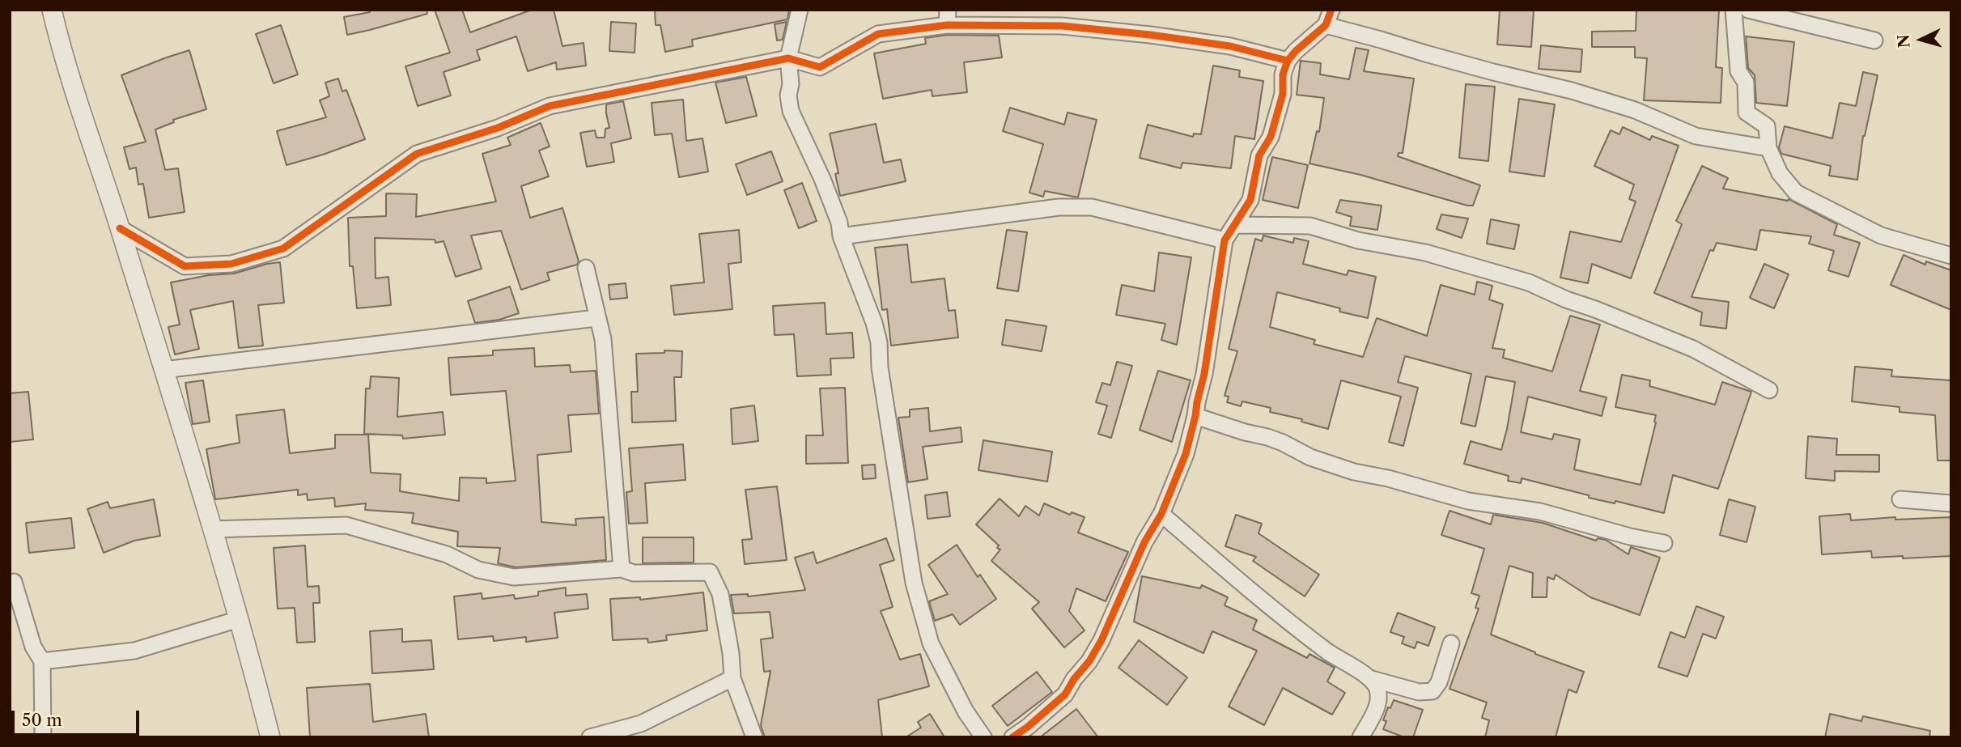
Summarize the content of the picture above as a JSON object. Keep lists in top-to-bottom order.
{
  "scale_bar": "50 m",
  "north": "left"
}
